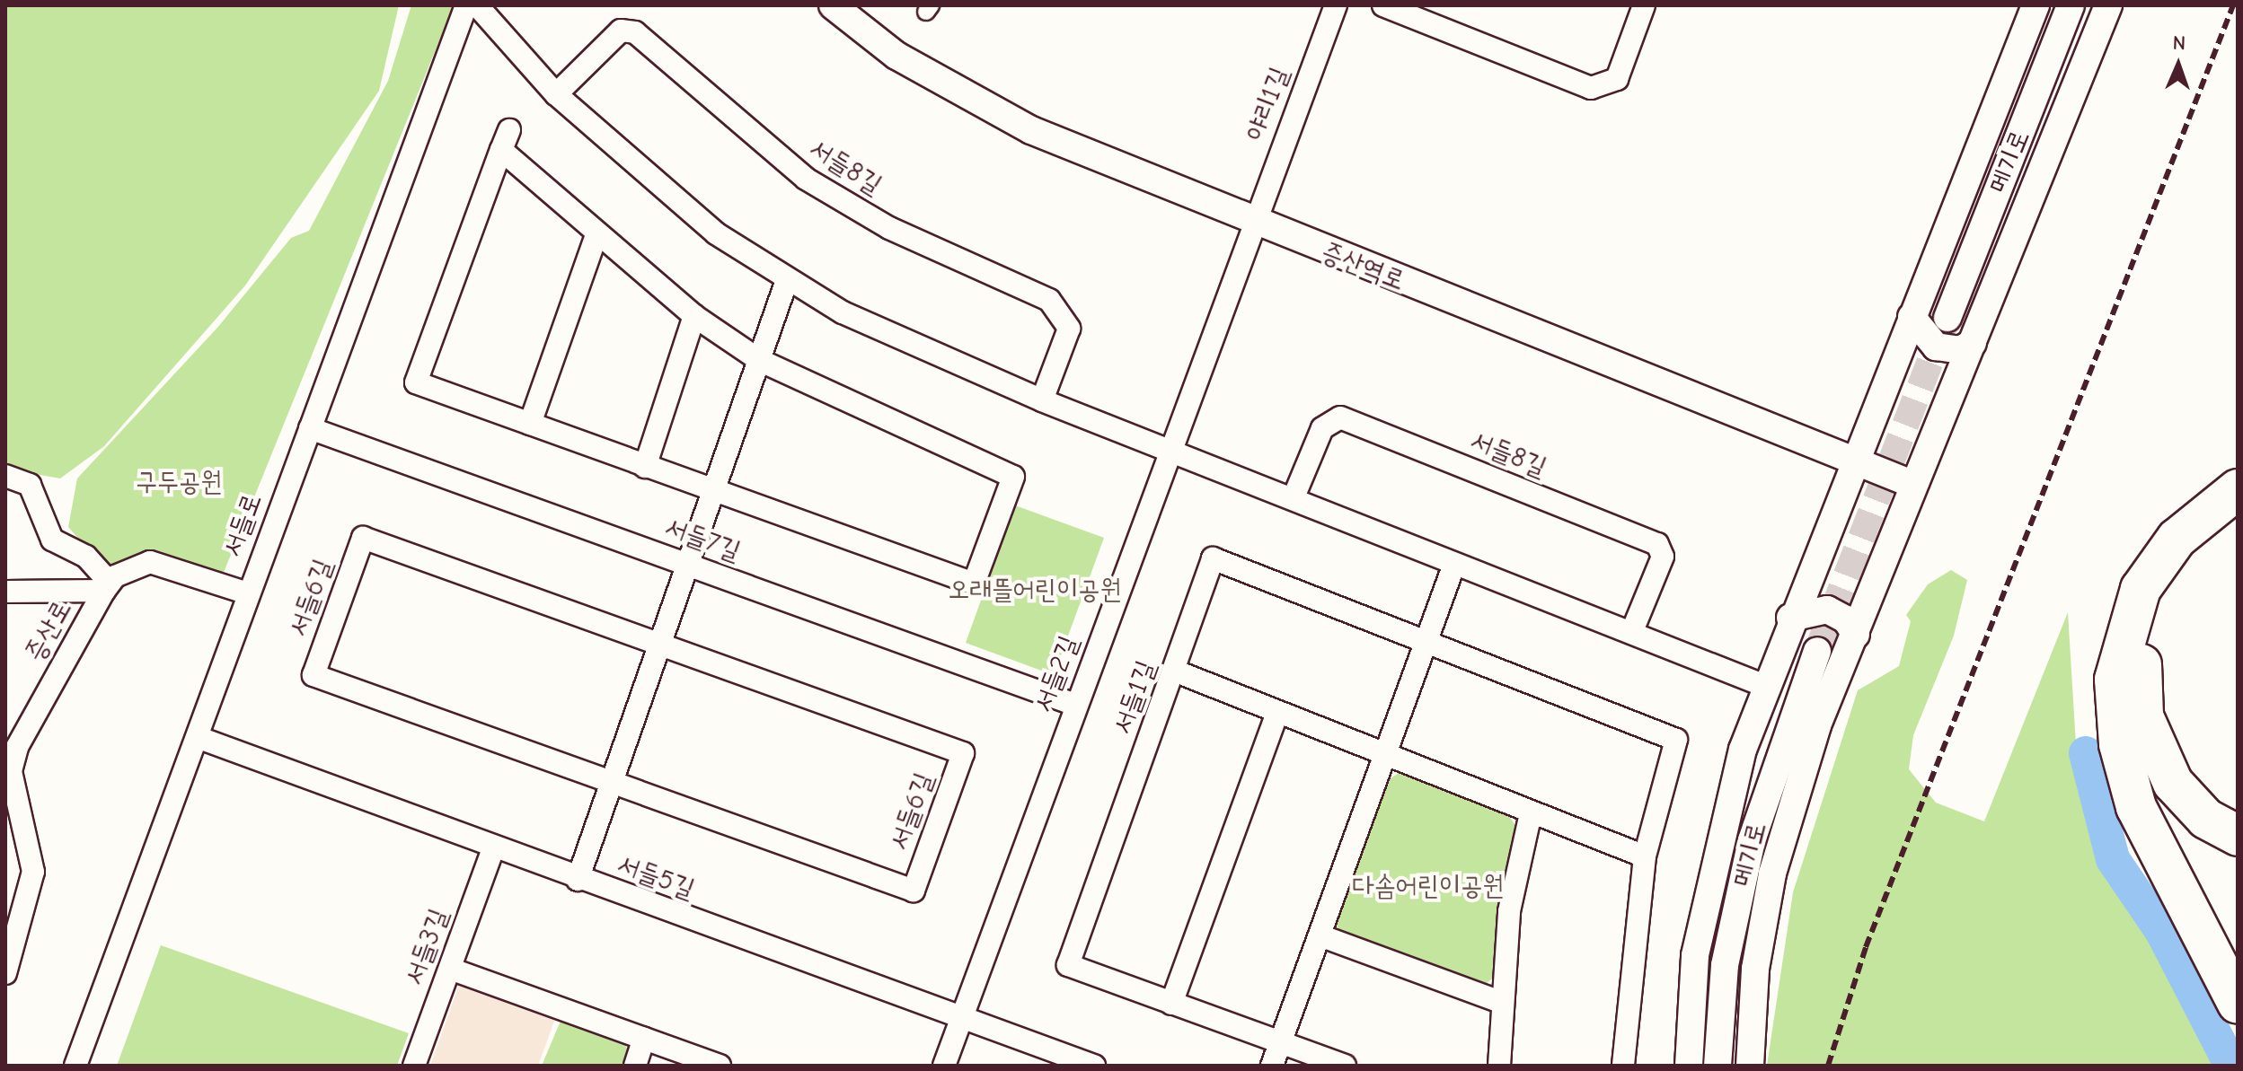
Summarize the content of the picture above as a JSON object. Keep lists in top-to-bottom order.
{
  "streets": {
    "street": [
      "야리1길",
      "메기로",
      "서들8길",
      "증산역로",
      "서들로",
      "서들7길",
      "서들6길",
      "증산로",
      "서들2길",
      "서들1길",
      "서들5길",
      "서들3길"
    ]
  },
  "crossings": [
    ["야리1길", "증산역로"],
    ["야리1길", "서들2길"],
    ["증산역로", "서들2길"],
    ["서들로", "서들7길"],
    ["서들로", "서들5길"],
    ["서들7길", "서들2길"],
    ["서들2길", "서들5길"],
    ["서들5길", "서들3길"]
  ],
  "parks": ["구두공원", "오래뜰어린이공원", "다솜어린이공원"],
  "north": "top"
}
